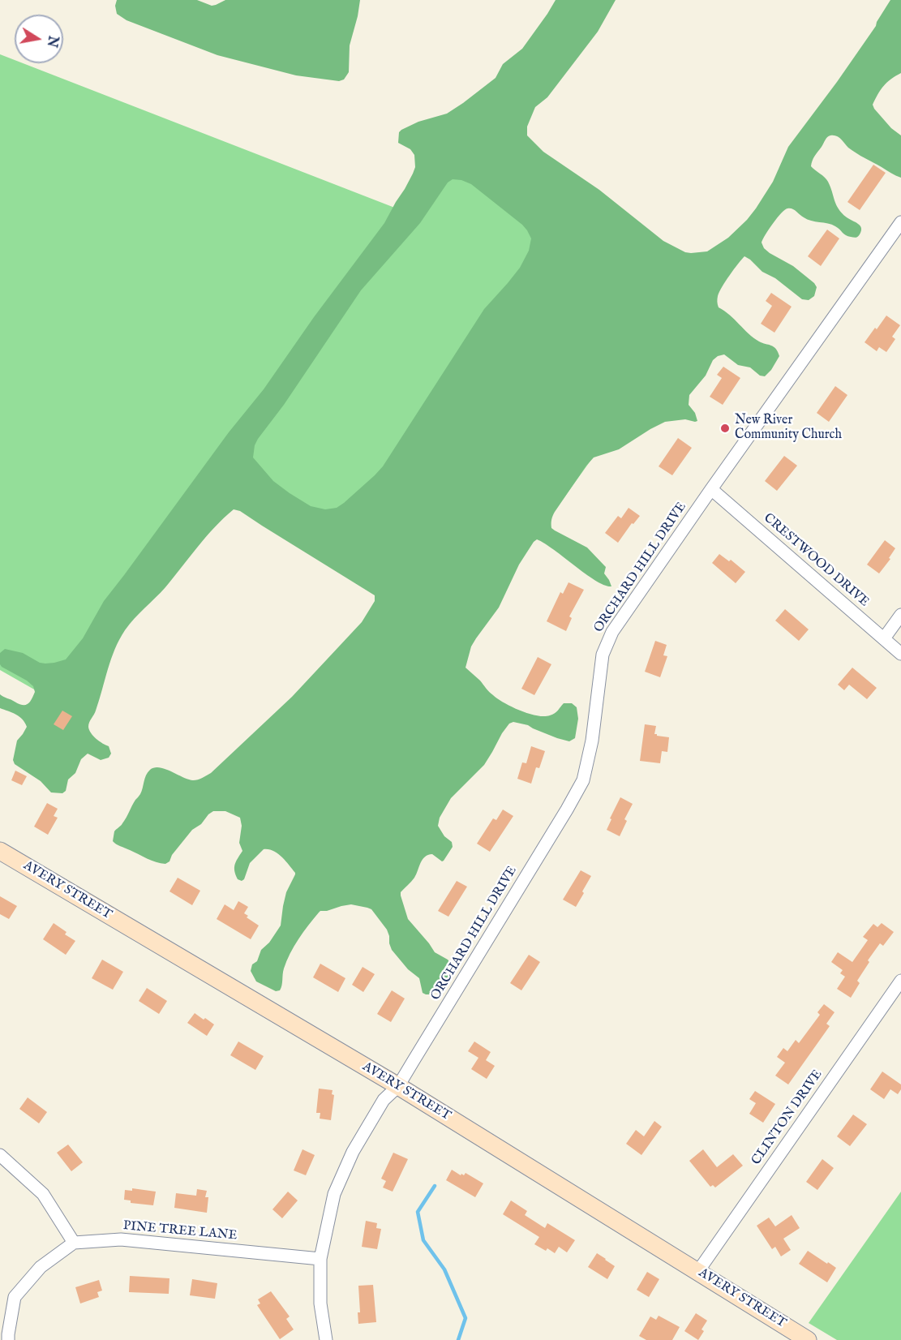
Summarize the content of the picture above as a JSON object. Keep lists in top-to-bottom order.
{
  "streets": {
    "main road": ["AVERY STREET"],
    "street": [
      "CRESTWOOD DRIVE",
      "ORCHARD HILL DRIVE",
      "CLINTON DRIVE",
      "PINE TREE LANE"
    ]
  },
  "crossings": [
    ["CRESTWOOD DRIVE", "ORCHARD HILL DRIVE"],
    ["ORCHARD HILL DRIVE", "AVERY STREET"],
    ["ORCHARD HILL DRIVE", "PINE TREE LANE"],
    ["AVERY STREET", "CLINTON DRIVE"]
  ],
  "places": ["New River Community Church"],
  "north": "right"
}
